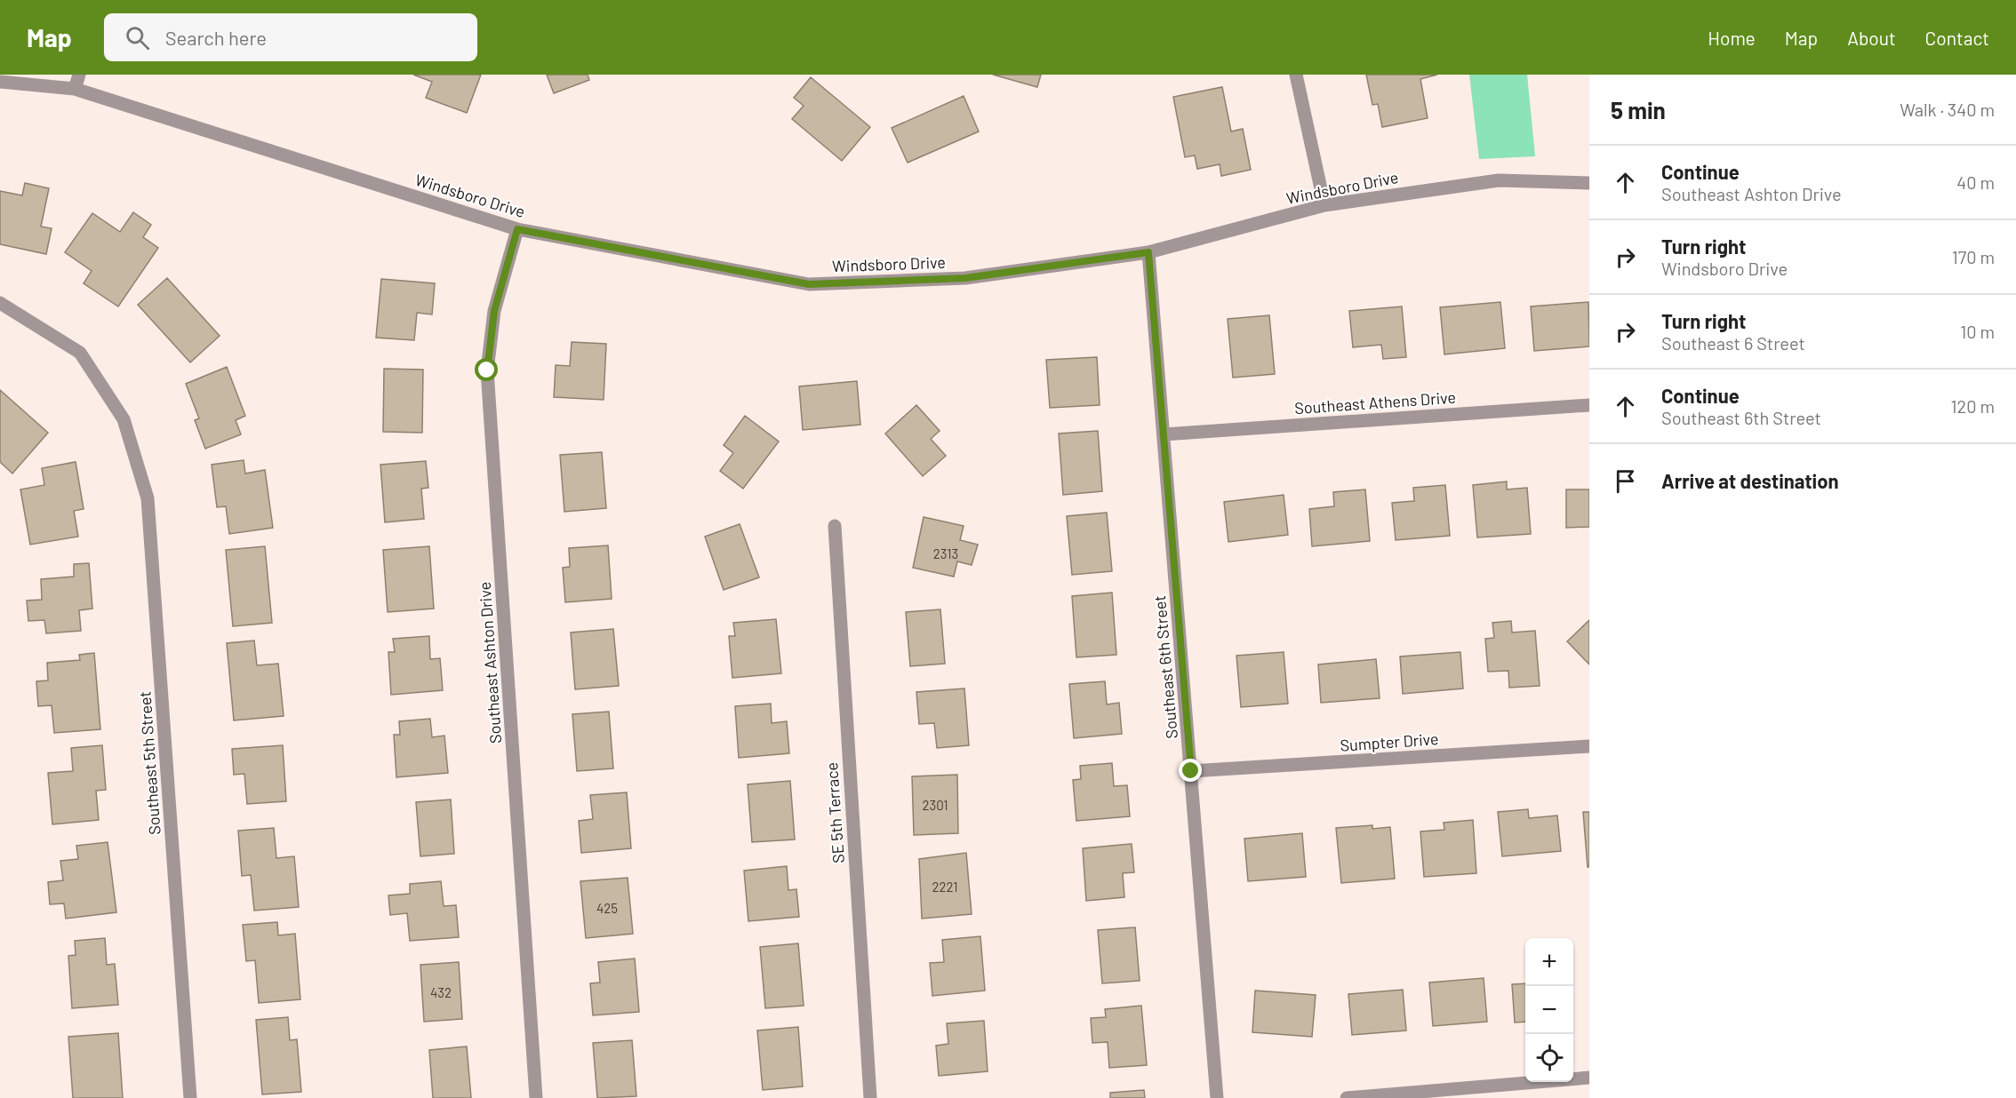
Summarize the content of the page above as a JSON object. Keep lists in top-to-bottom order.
{
  "streets": {
    "street": [
      "Windsboro Drive",
      "Southeast Athens Drive",
      "Southeast Ashton Drive",
      "Southeast 6th Street",
      "Sumpter Drive",
      "Southeast 5th Street",
      "SE 5th Terrace"
    ]
  },
  "crossings": [
    ["Windsboro Drive", "Southeast Ashton Drive"],
    ["Windsboro Drive", "Southeast 6th Street"],
    ["Southeast Athens Drive", "Southeast 6th Street"],
    ["Southeast 6th Street", "Sumpter Drive"]
  ],
  "house_numbers": [
    "2313",
    "2301",
    "2221",
    "425",
    "432"
  ],
  "page": {
    "header": "Map",
    "search": "Search here",
    "nav": [
      "Home",
      "Map",
      "About",
      "Contact"
    ],
    "heading": ["5 min", "Walk · 340 m"],
    "list": [
      ["Continue", "Southeast Ashton Drive", "40 m"],
      ["Turn right", "Windsboro Drive", "170 m"],
      ["Turn right", "Southeast 6 Street", "10 m"],
      ["Continue", "Southeast 6th Street", "120 m"],
      "Arrive at destination"
    ],
    "map_buttons": ["+", "−"]
  }
}
